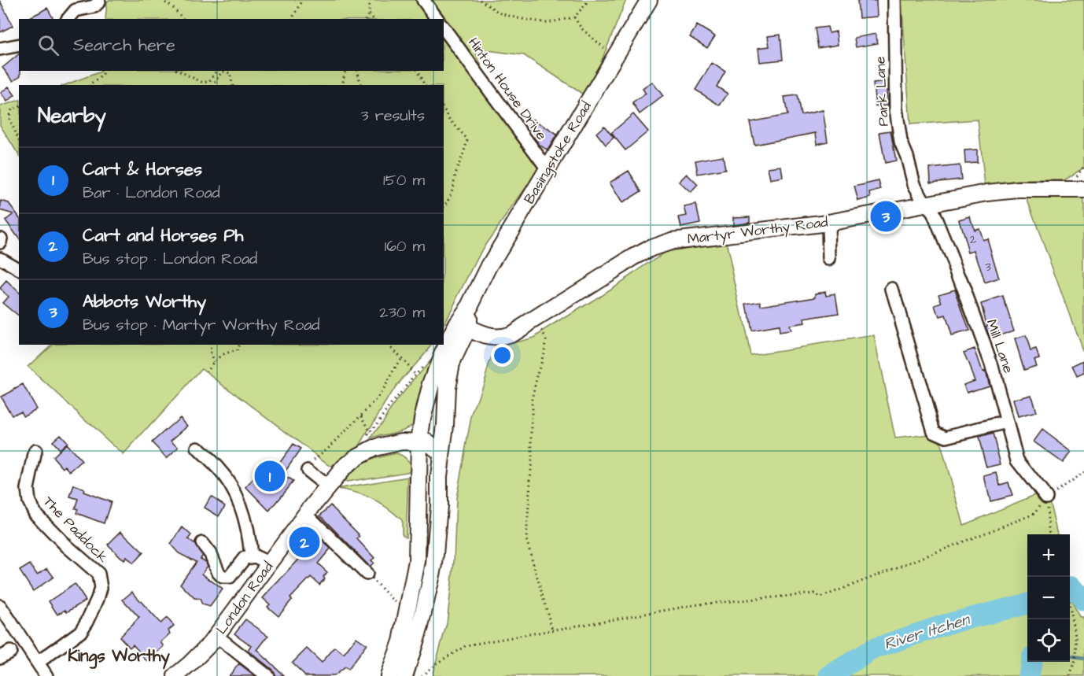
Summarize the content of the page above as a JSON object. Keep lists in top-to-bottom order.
{
  "streets": {
    "main road": ["Basingstoke Road", "Martyr Worthy Road", "London Road"],
    "street": [
      "Hinton House Drive",
      "Park Lane",
      "Mill Lane",
      "The Paddock"
    ]
  },
  "crossings": [
    ["Hinton House Drive", "Basingstoke Road"],
    ["Park Lane", "Martyr Worthy Road"],
    ["Park Lane", "Mill Lane"],
    ["Basingstoke Road", "Martyr Worthy Road"],
    ["Basingstoke Road", "London Road"],
    ["Martyr Worthy Road", "Mill Lane"]
  ],
  "districts": ["Kings Worthy"],
  "water": ["River Itchen"],
  "house_numbers": ["2", "3"],
  "page": {
    "search": "Search here",
    "heading": ["Nearby", "3 results"],
    "list": [
      {
        "mark": "1",
        "name": "Cart & Horses",
        "note": "Bar · London Road",
        "value": "150 m"
      },
      {
        "mark": "2",
        "name": "Cart and Horses Ph",
        "note": "Bus stop · London Road",
        "value": "160 m"
      },
      {
        "mark": "3",
        "name": "Abbots Worthy",
        "note": "Bus stop · Martyr Worthy Road",
        "value": "230 m"
      }
    ],
    "pins": ["3", "1", "2"],
    "map_buttons": ["+", "−"]
  }
}
